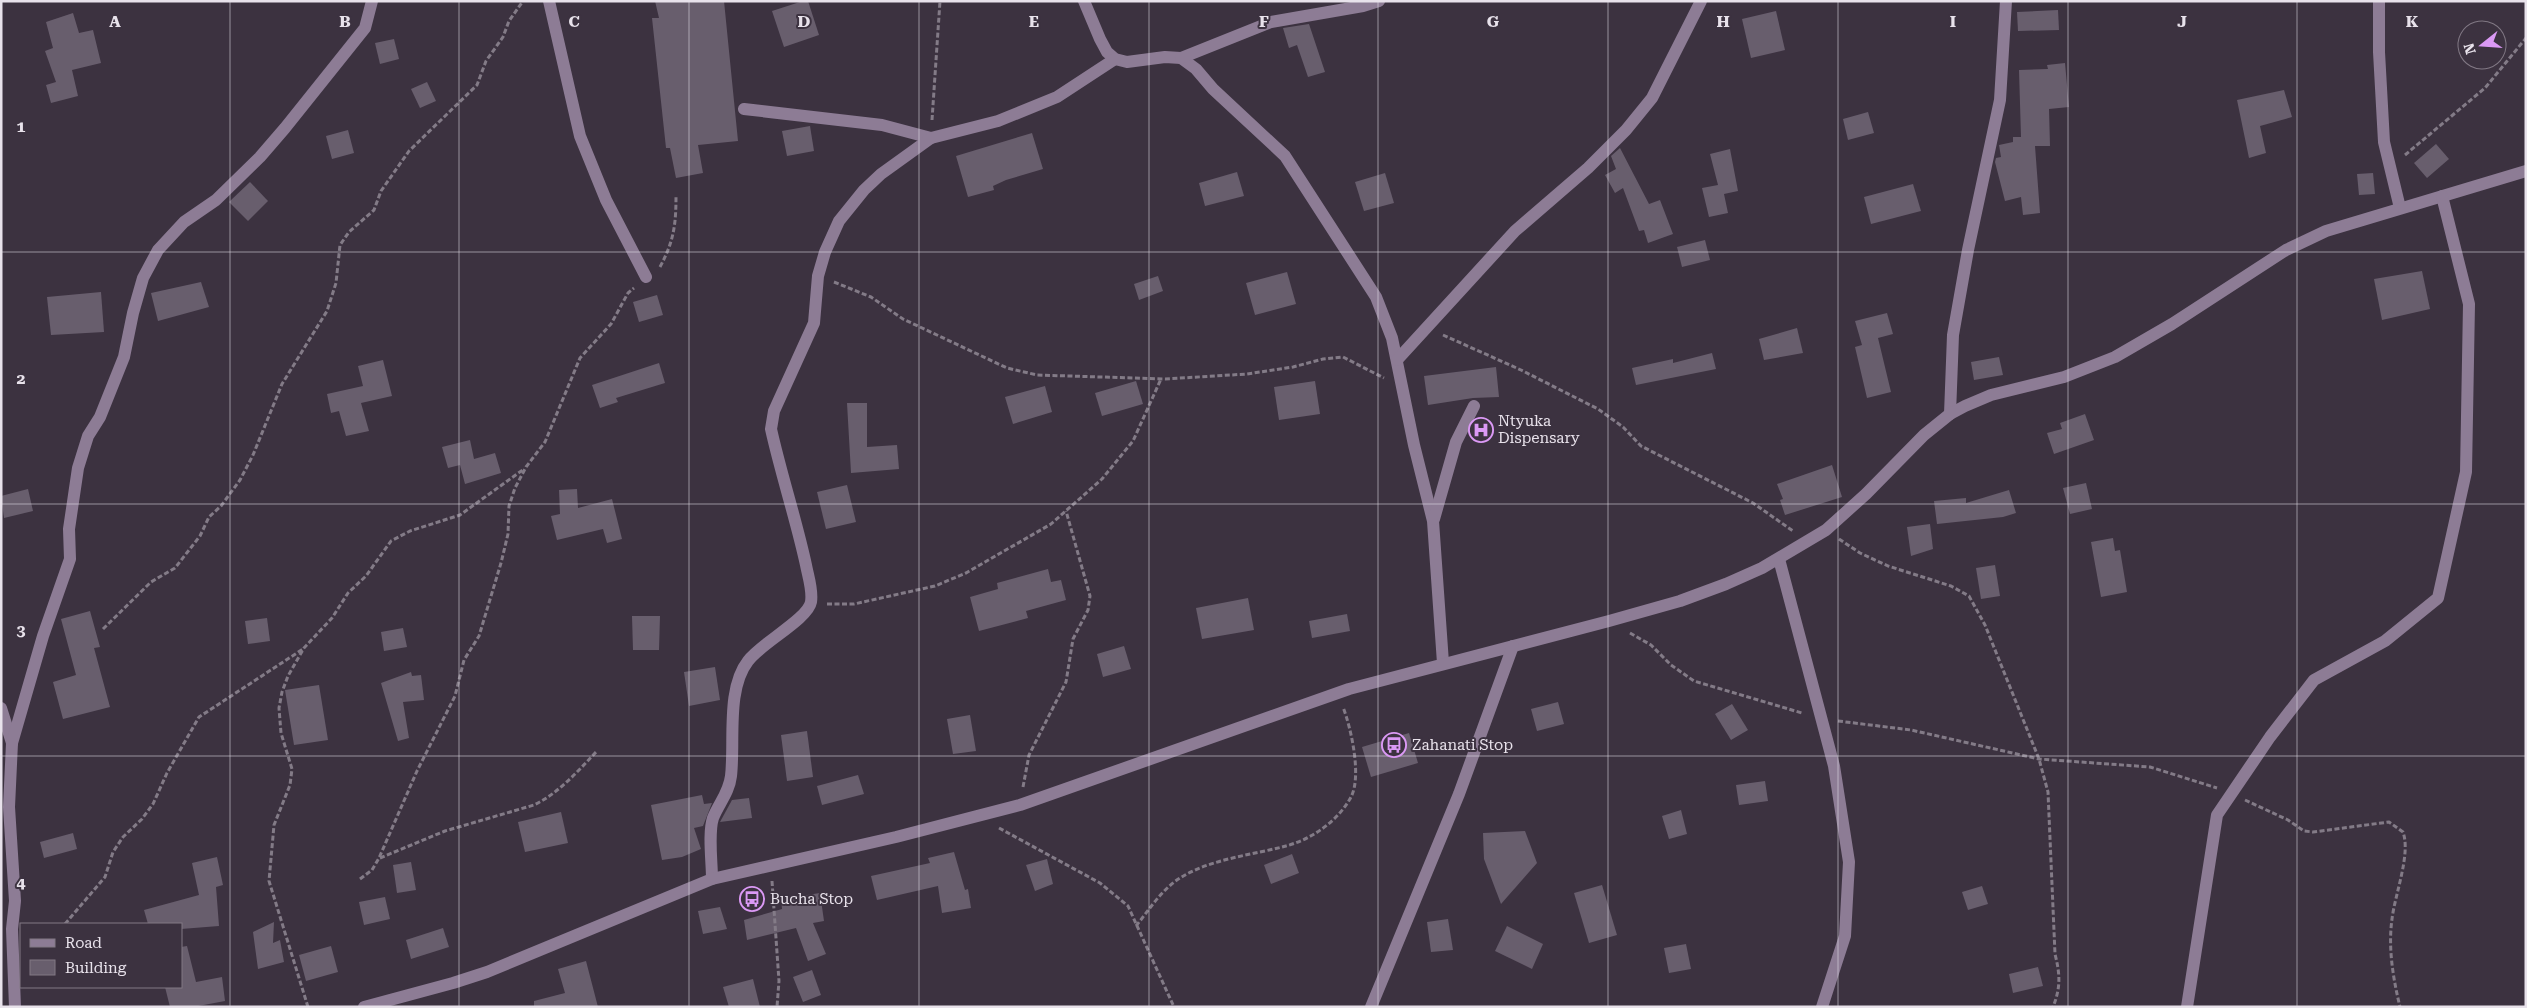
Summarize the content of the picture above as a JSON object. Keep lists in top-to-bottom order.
{
  "places": {
    "hospital": ["Ntyuka Dispensary"],
    "bus stop": ["Zahanati Stop", "Bucha Stop"]
  },
  "legend": ["Road", "Building"],
  "north": "left",
  "grid": {
    "columns": [
      "A",
      "B",
      "C",
      "D",
      "E",
      "F",
      "G",
      "H",
      "I",
      "J",
      "K"
    ],
    "rows": [
      "1",
      "2",
      "3",
      "4"
    ]
  }
}
